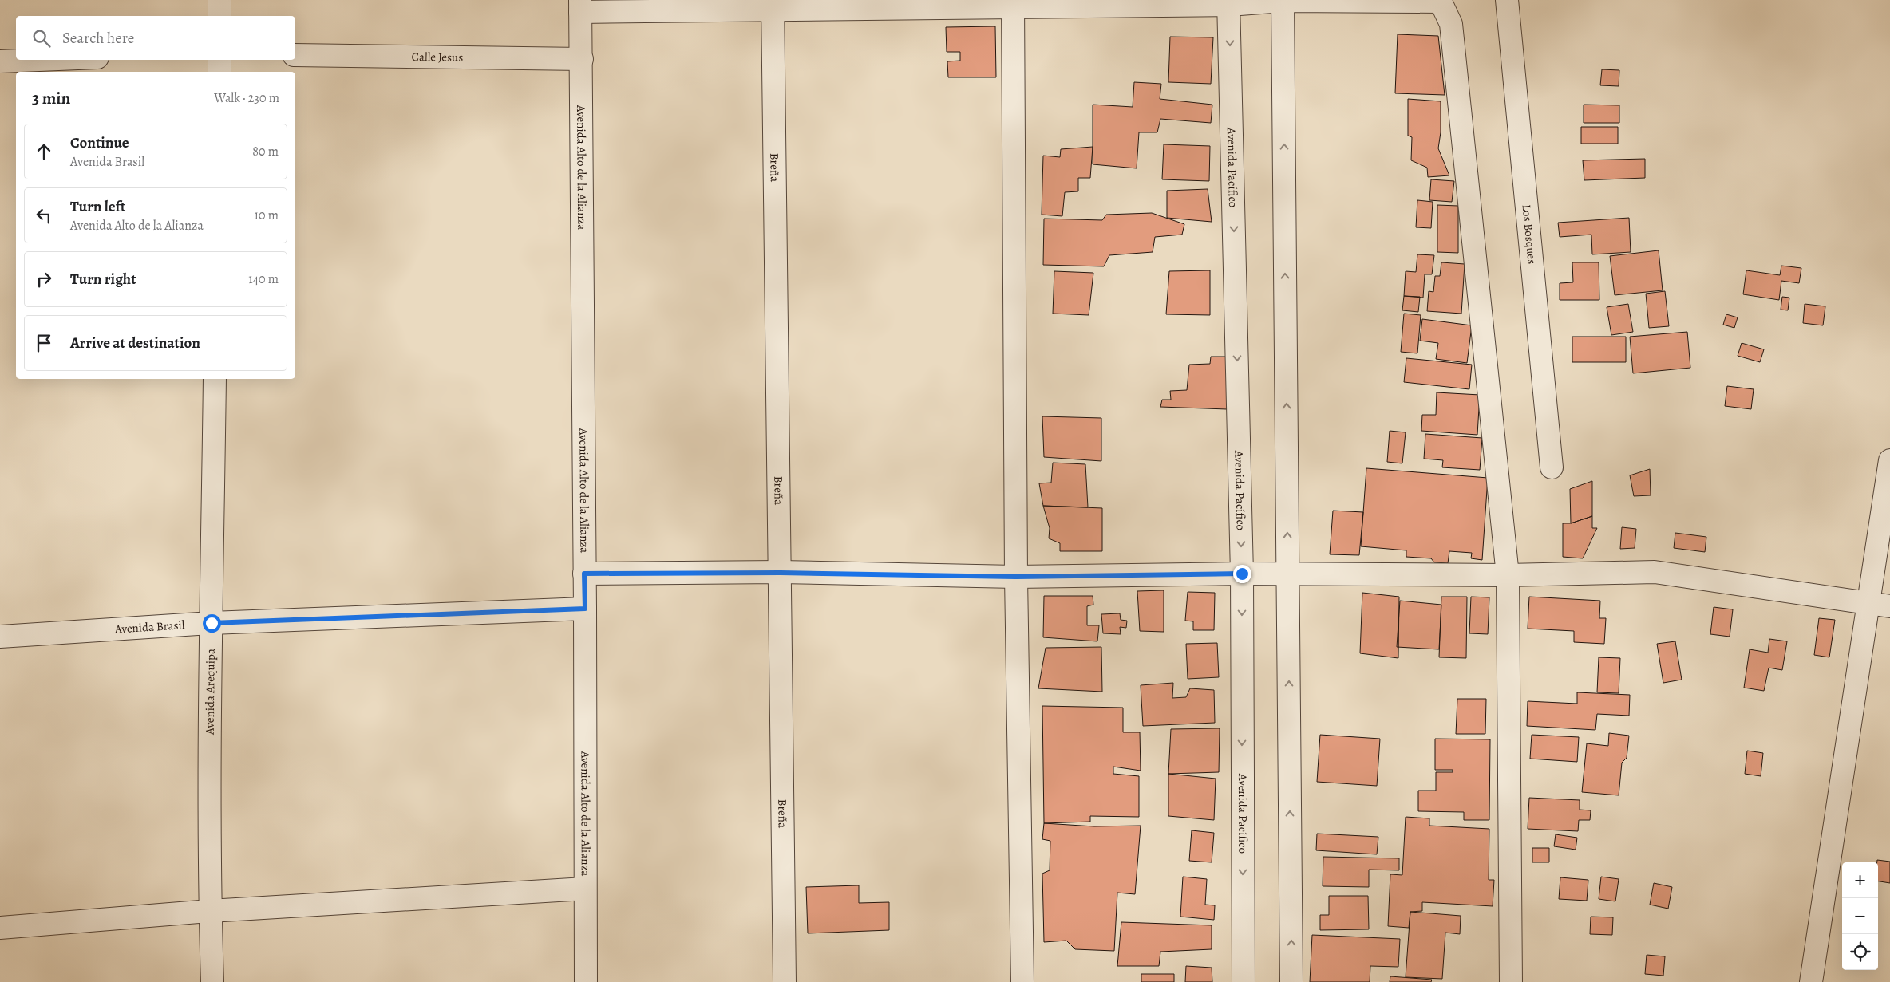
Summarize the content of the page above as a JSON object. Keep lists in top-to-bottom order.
{
  "streets": {
    "street": [
      "Calle Jesus",
      "Avenida Alto de la Alianza",
      "Avenida Pacífico",
      "Breña",
      "Los Bosques",
      "Avenida Brasil",
      "Avenida Arequipa"
    ]
  },
  "crossings": [
    ["Calle Jesus", "Avenida Alto de la Alianza"],
    ["Avenida Alto de la Alianza", "Avenida Brasil"],
    ["Avenida Brasil", "Avenida Arequipa"]
  ],
  "page": {
    "search": "Search here",
    "heading": ["3 min", "Walk · 230 m"],
    "list": [
      ["Continue", "Avenida Brasil", "80 m"],
      ["Turn left", "Avenida Alto de la Alianza", "10 m"],
      ["Turn right", "140 m"],
      "Arrive at destination"
    ],
    "map_buttons": ["+", "−"]
  }
}
